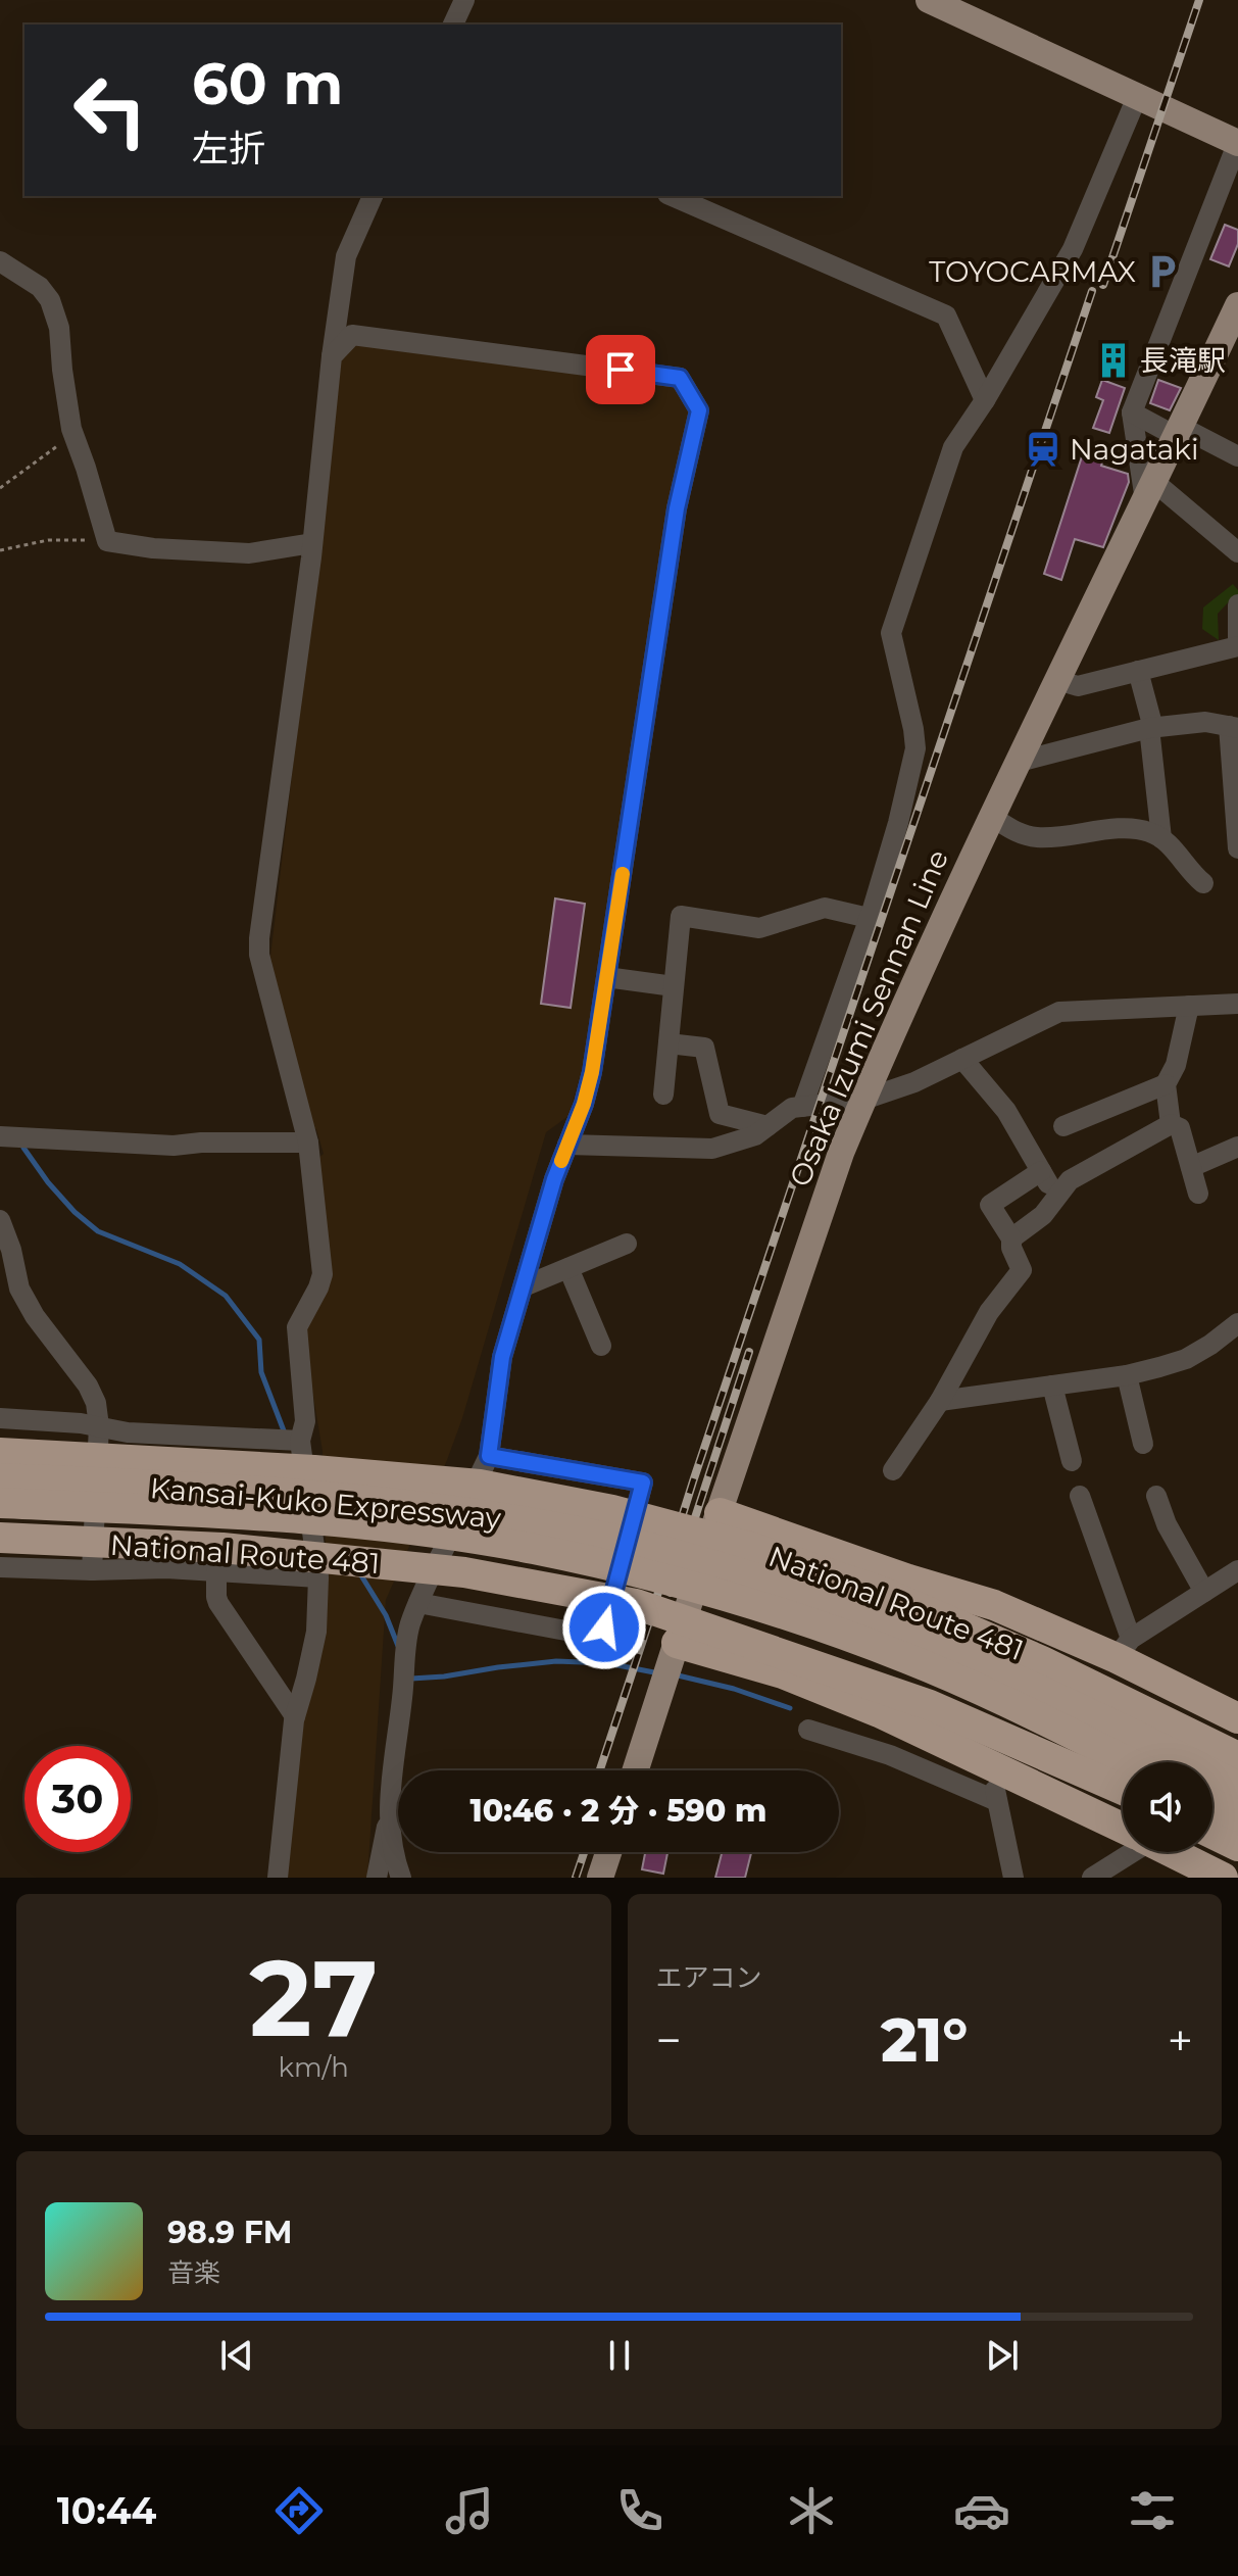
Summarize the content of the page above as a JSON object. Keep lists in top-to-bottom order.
{
  "streets": {
    "highway": ["Kansai-Kuko Expressway", "National Route 481"],
    "main road": ["Osaka Izumi Sennan Line"]
  },
  "places": {
    "parking": ["TOYOCARMAX"],
    "building": ["長滝駅"],
    "station": ["Nagataki"]
  },
  "page": {
    "turn": ["60 m", "左折"],
    "limit": "30",
    "trip": "10:46 · 2 分 · 590 m",
    "tile": [
      ["27", "km/h"],
      "エアコン"
    ],
    "heat": ["−", "21°", "+"],
    "song": ["98.9 FM", "音楽"],
    "tabs": "10:44"
  }
}
